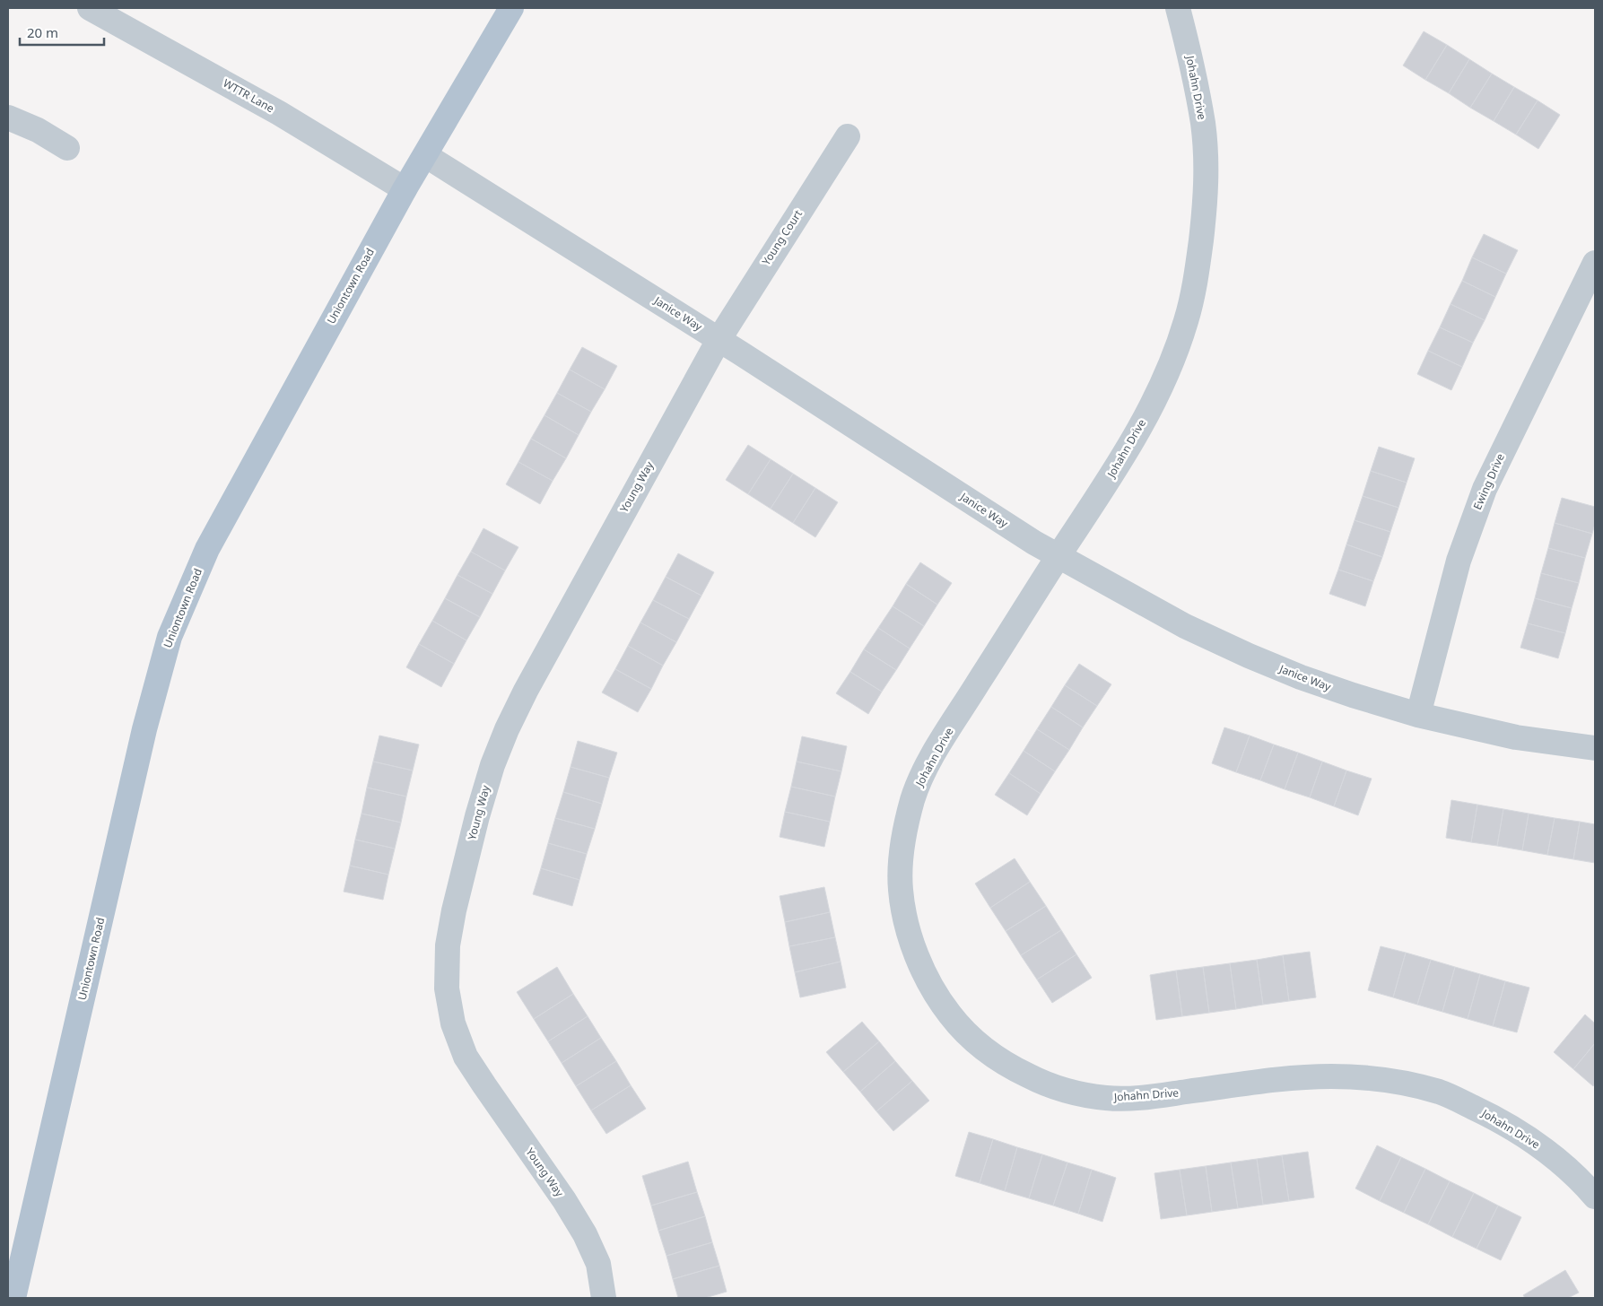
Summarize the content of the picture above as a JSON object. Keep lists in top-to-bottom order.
{
  "streets": {
    "main road": ["Uniontown Road"],
    "street": [
      "Johahn Drive",
      "WTTR Lane",
      "Young Court",
      "Janice Way",
      "Ewing Drive",
      "Young Way"
    ]
  },
  "crossings": [
    ["Johahn Drive", "Janice Way"],
    ["WTTR Lane", "Uniontown Road"],
    ["Young Court", "Janice Way"],
    ["Young Court", "Young Way"],
    ["Uniontown Road", "Janice Way"],
    ["Janice Way", "Ewing Drive"],
    ["Janice Way", "Young Way"]
  ],
  "scale_bar": "20 m"
}
